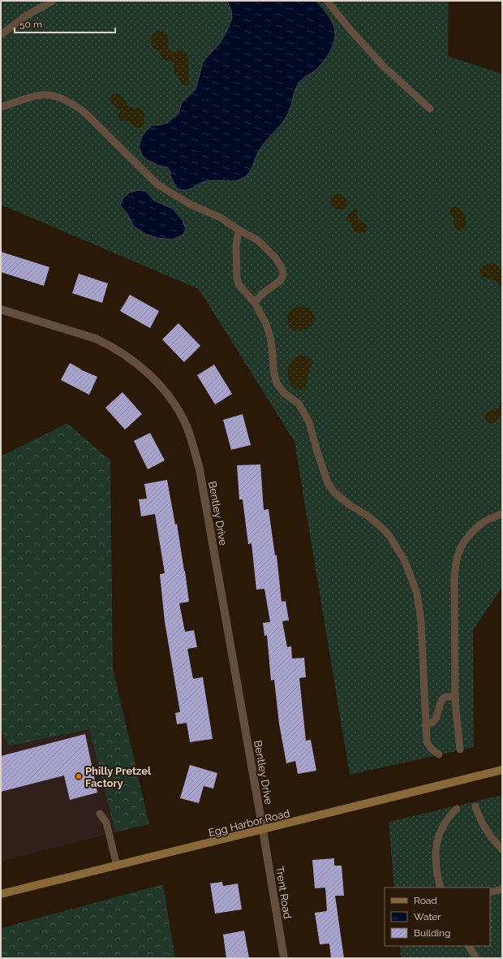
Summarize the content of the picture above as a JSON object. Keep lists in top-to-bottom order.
{
  "streets": {
    "main road": ["Egg Harbor Road"],
    "street": ["Bentley Drive", "Trent Road"]
  },
  "crossings": [
    ["Bentley Drive", "Egg Harbor Road"],
    ["Bentley Drive", "Trent Road"],
    ["Egg Harbor Road", "Trent Road"]
  ],
  "places": ["Philly Pretzel Factory"],
  "legend": ["Road", "Water", "Building"],
  "scale_bar": "50 m"
}
